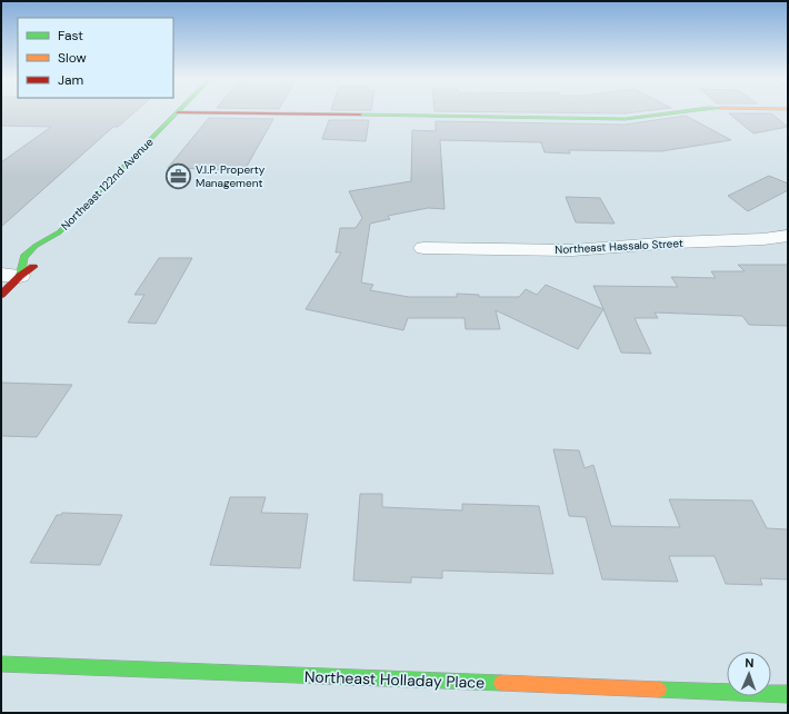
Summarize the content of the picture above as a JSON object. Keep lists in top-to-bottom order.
{
  "streets": {
    "street": ["Northeast 122nd Avenue", "Northeast Hassalo Street", "Northeast Holladay Place"]
  },
  "places": {
    "office": ["V.I.P. Property Management"]
  },
  "legend": ["Fast", "Slow", "Jam"],
  "north": "top"
}
